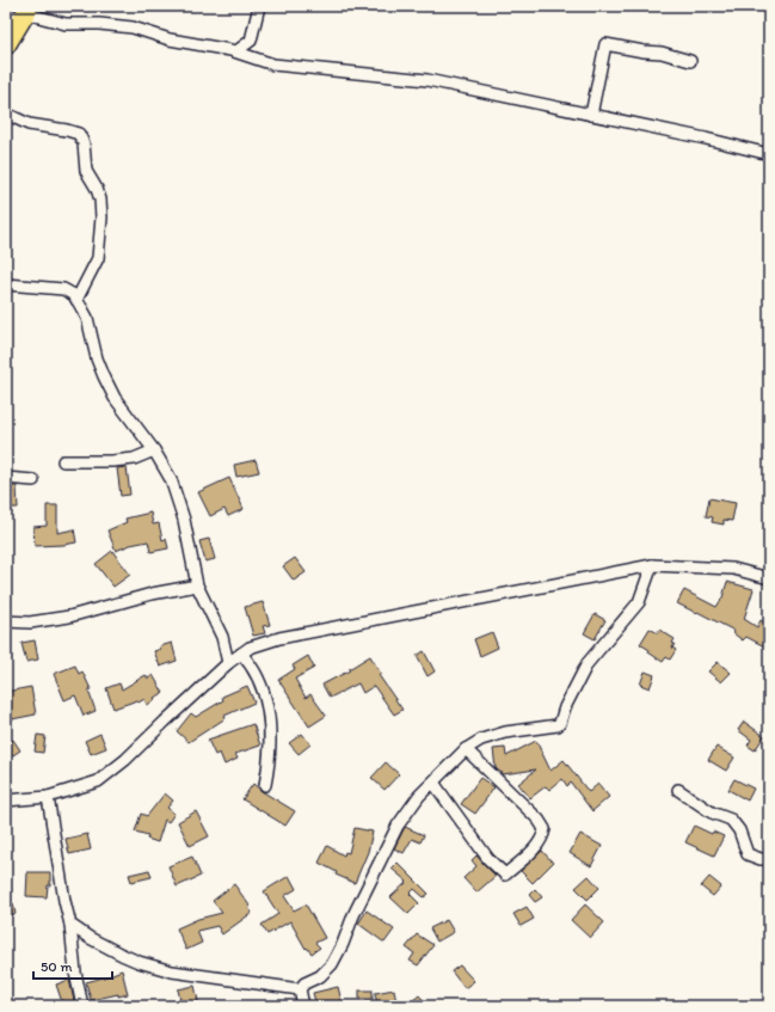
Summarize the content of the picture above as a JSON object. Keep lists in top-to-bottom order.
{
  "scale_bar": "50 m"
}
